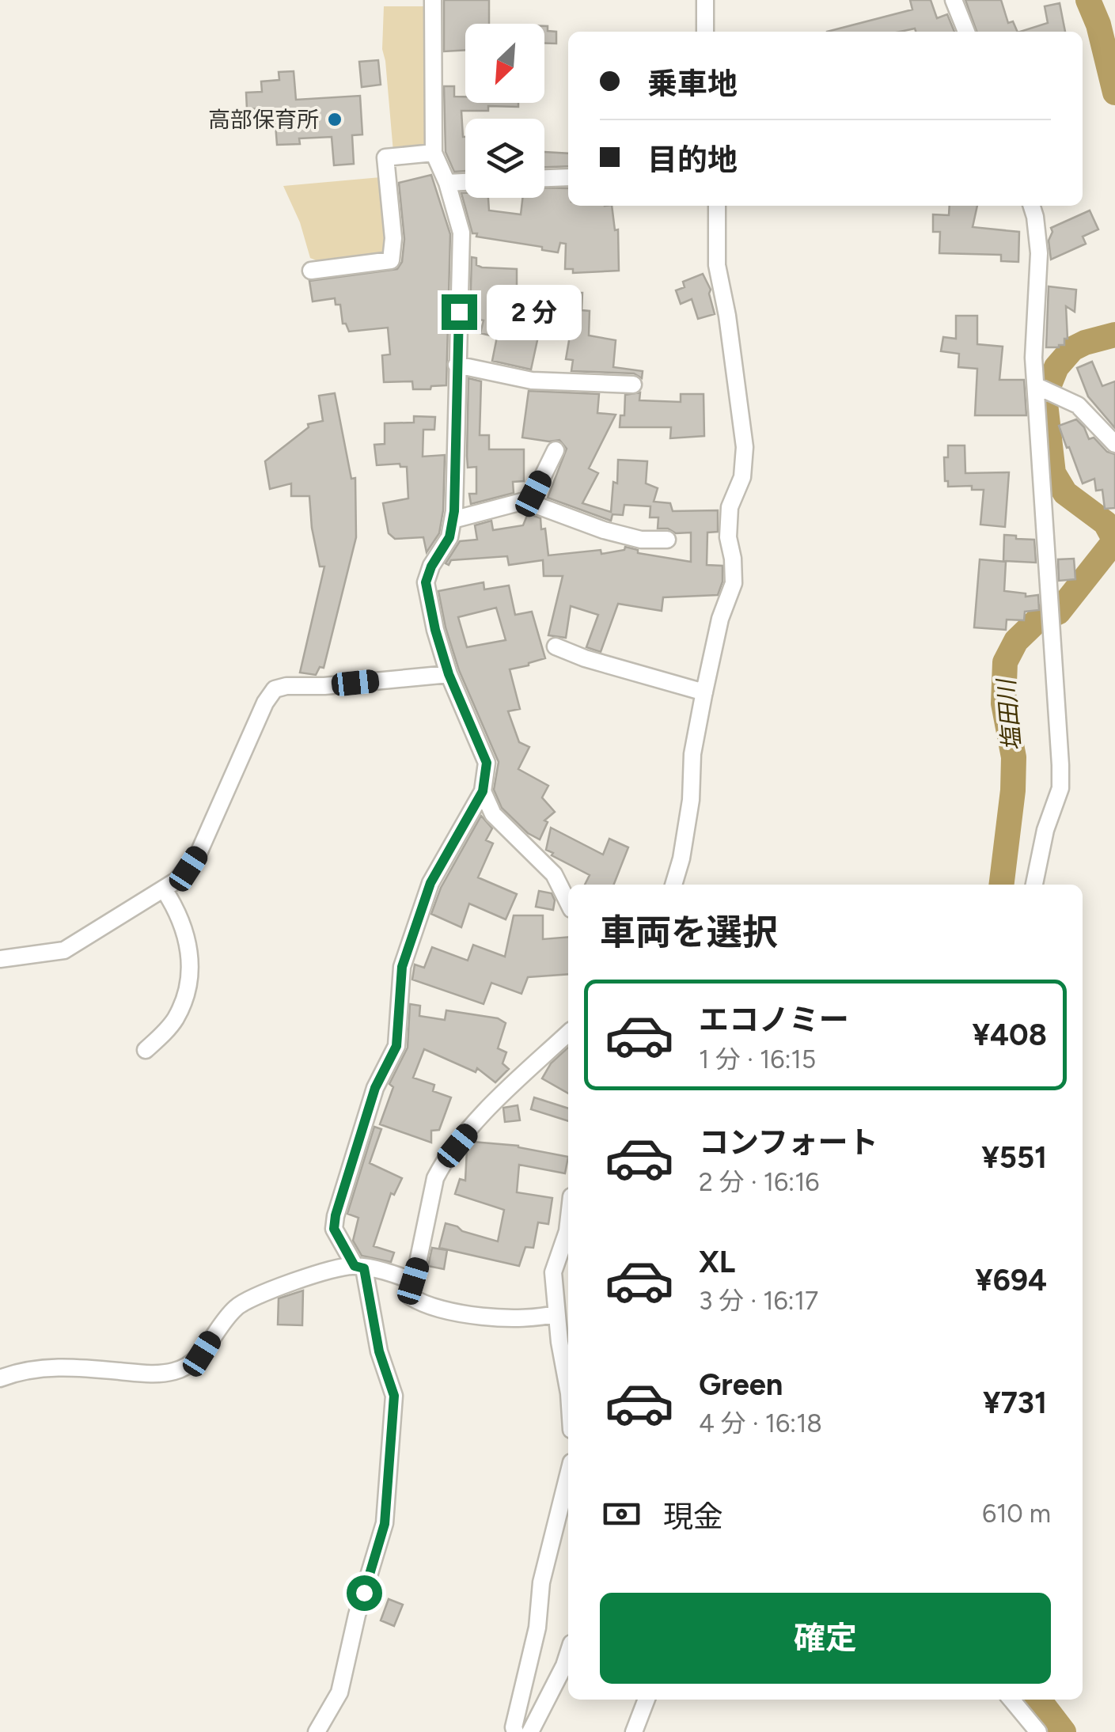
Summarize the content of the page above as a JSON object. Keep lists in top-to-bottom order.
{
  "water": ["塩田川"],
  "places": ["高部保育所"],
  "north": "bottom left",
  "page": {
    "banner": ["乗車地", "目的地"],
    "bubble": "2 分",
    "heading": "車両を選択",
    "list": [
      {
        "name": "エコノミー",
        "note": "1 分 · 16:15",
        "value": "¥408"
      },
      {
        "name": "コンフォート",
        "note": "2 分 · 16:16",
        "value": "¥551"
      },
      {
        "name": "XL",
        "note": "3 分 · 16:17",
        "value": "¥694"
      },
      {
        "name": "Green",
        "note": "4 分 · 16:18",
        "value": "¥731"
      }
    ],
    "pay": ["現金", "610 m"],
    "buttons": "確定"
  }
}
